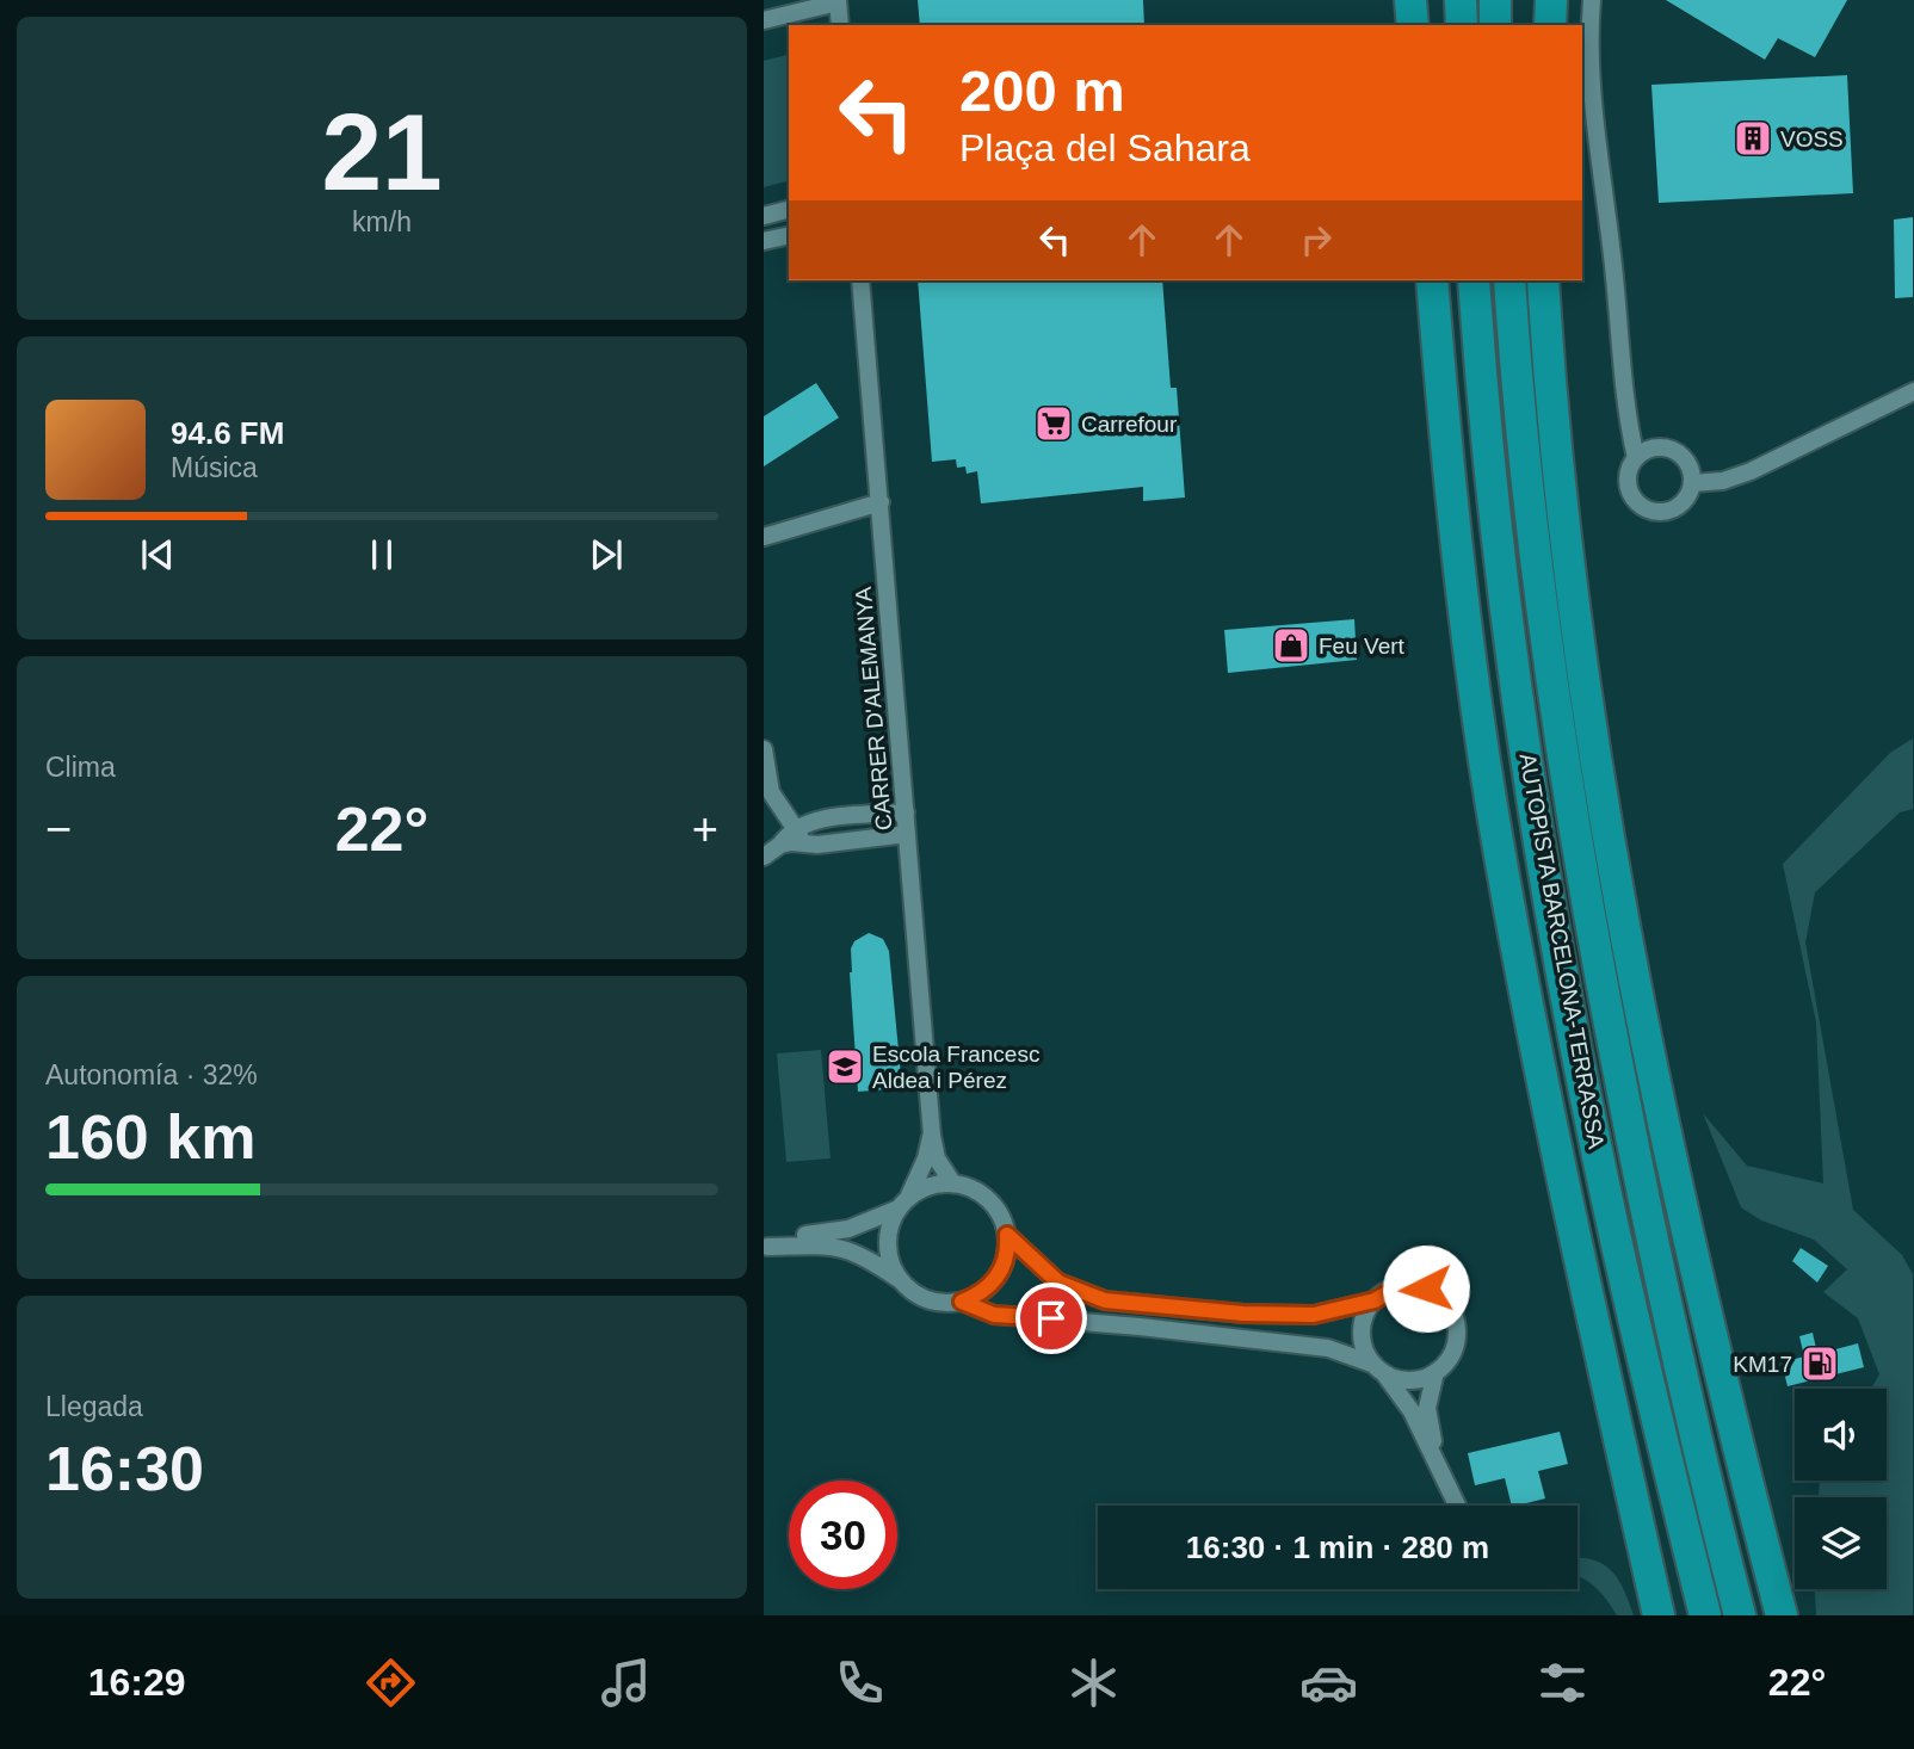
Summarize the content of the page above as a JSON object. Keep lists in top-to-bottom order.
{
  "streets": {
    "highway": ["AUTOPISTA BARCELONA-TERRASSA"],
    "street": ["CARRER D'ALEMANYA"]
  },
  "places": {
    "building": ["VOSS"],
    "supermarket": ["Carrefour"],
    "shop": ["Feu Vert"],
    "school or university": ["Escola Francesc Aldea i Pérez"],
    "fuel station": ["KM17"]
  },
  "page": {
    "tile": [
      ["21", "km/h"],
      "Clima",
      ["Autonomía · 32%", "160 km"],
      ["Llegada", "16:30"]
    ],
    "turn": ["200 m", "Plaça del Sahara"],
    "song": ["94.6 FM", "Música"],
    "heat": ["−", "22°", "+"],
    "limit": "30",
    "trip": "16:30 · 1 min · 280 m",
    "tabs": ["16:29", "22°"]
  }
}
